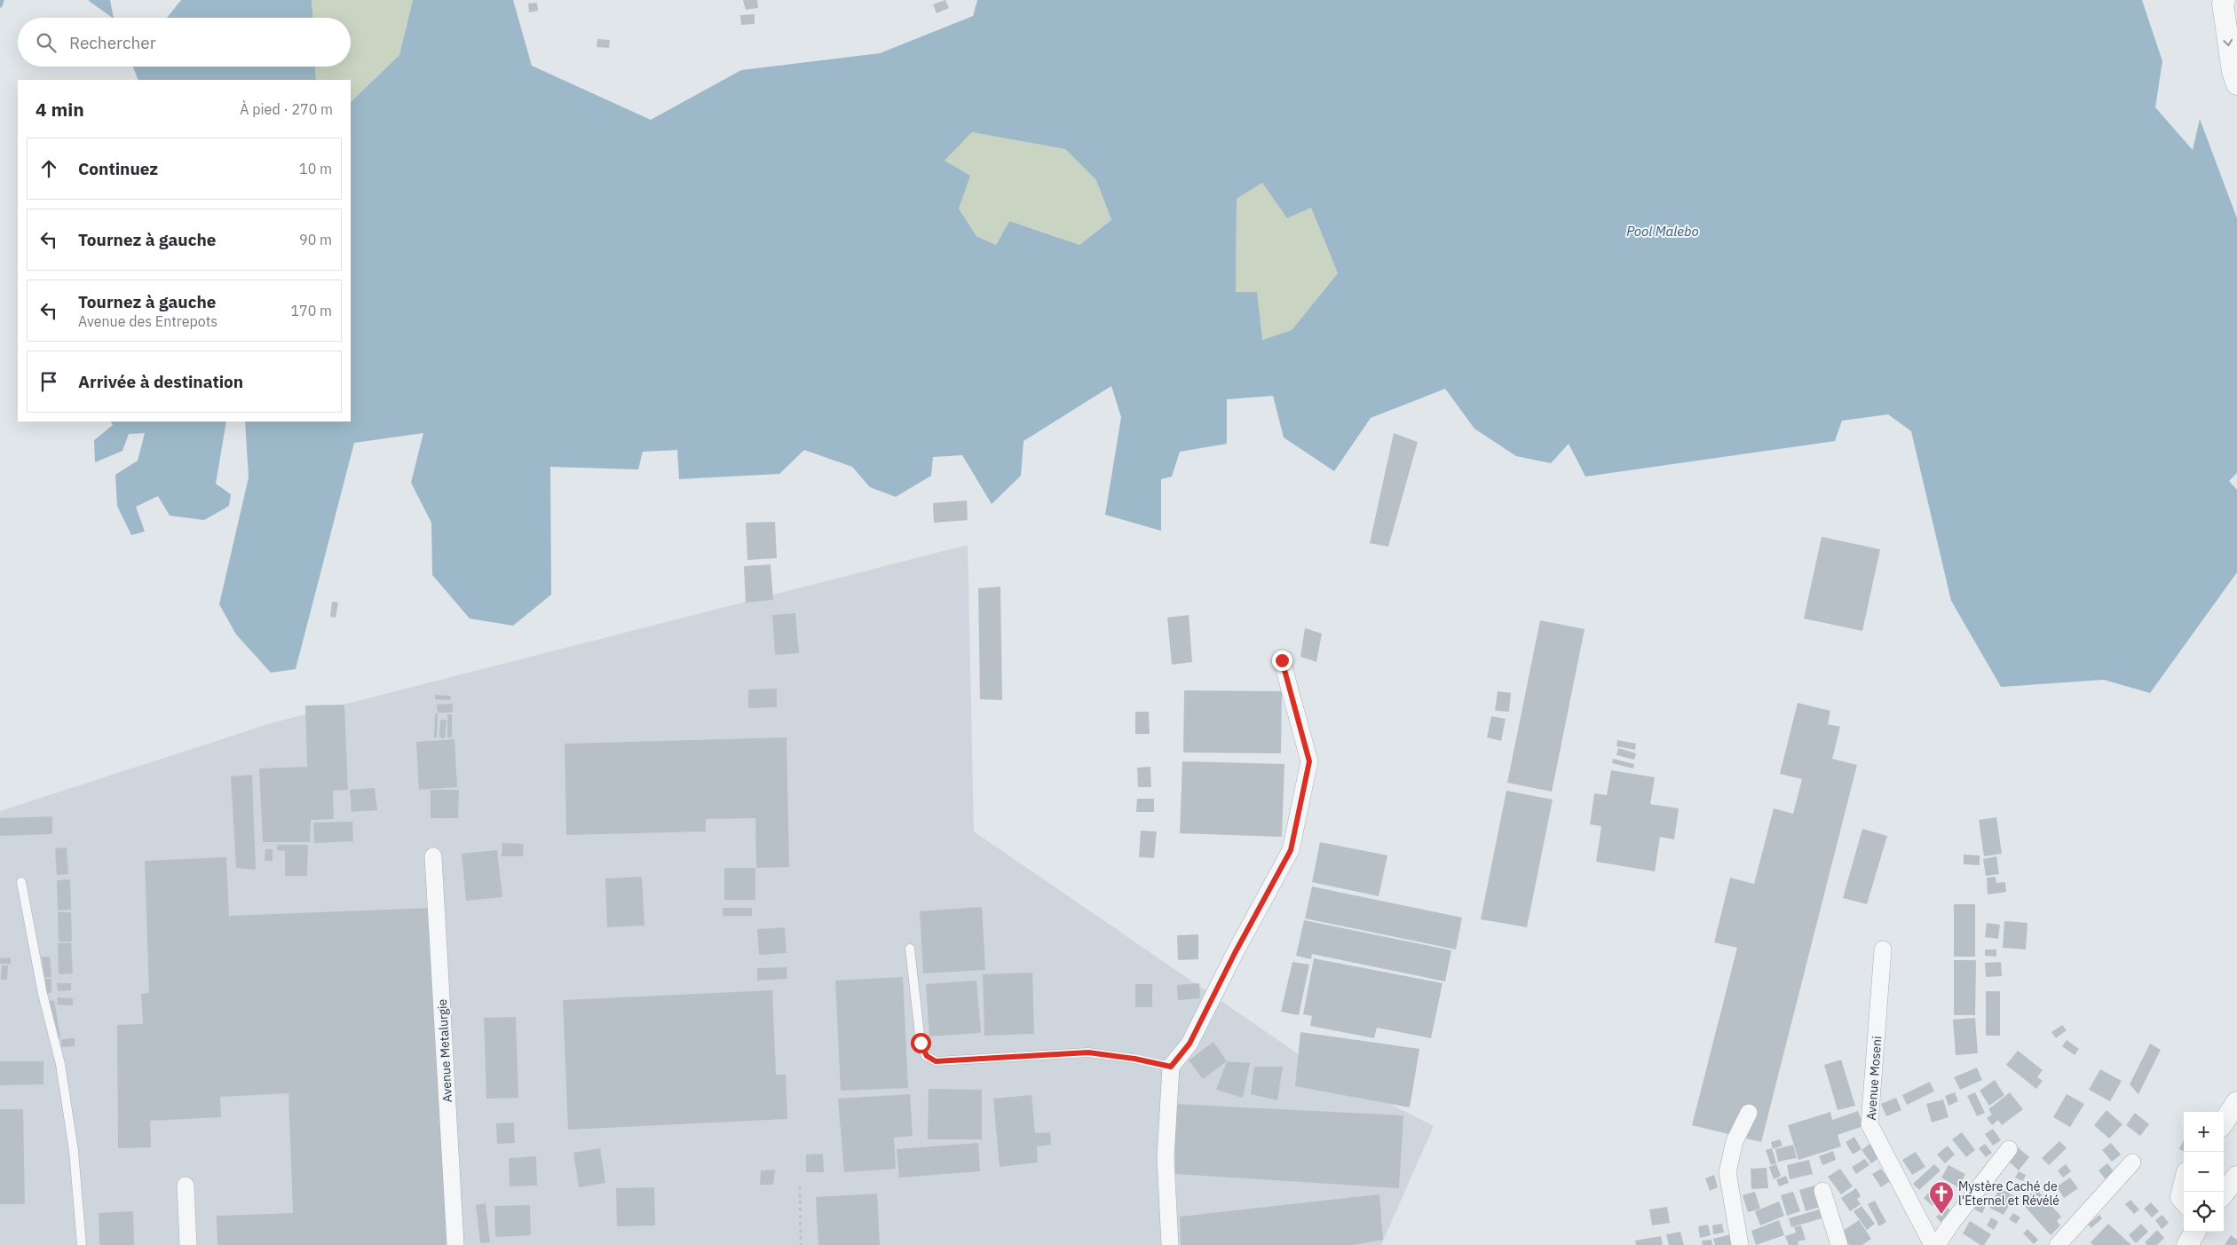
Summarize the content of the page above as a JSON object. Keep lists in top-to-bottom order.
{
  "streets": {
    "street": ["Avenue Metalurgie", "Avenue Moseni"]
  },
  "water": ["Pool Malebo"],
  "places": {
    "church": ["Mystère Caché de l'Eternel et Révélé"]
  },
  "page": {
    "search": "Rechercher",
    "heading": ["4 min", "À pied · 270 m"],
    "list": [
      ["Continuez", "10 m"],
      ["Tournez à gauche", "90 m"],
      ["Tournez à gauche", "Avenue des Entrepots", "170 m"],
      "Arrivée à destination"
    ],
    "map_buttons": ["+", "−"]
  }
}
